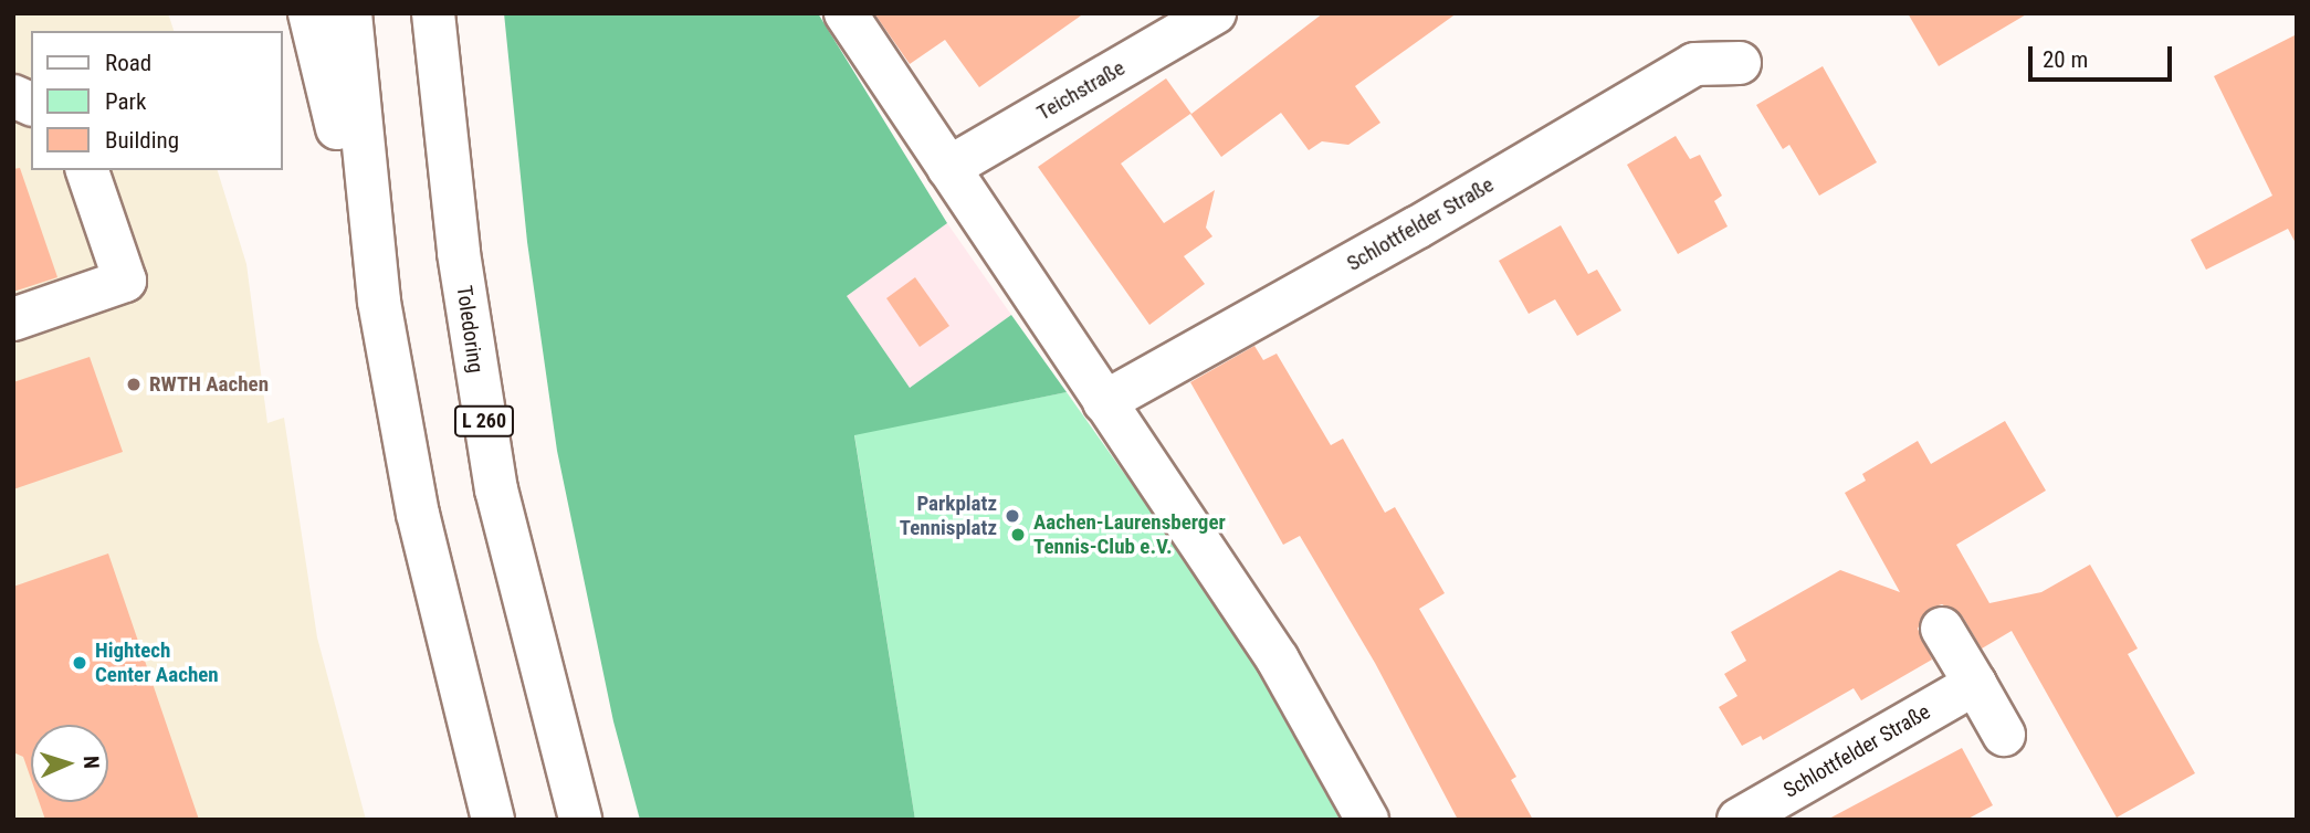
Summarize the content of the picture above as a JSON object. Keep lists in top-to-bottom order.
{
  "streets": {
    "main road": [
      "Teichstraße",
      "Schlottfelder Straße",
      "Toledoring",
      "L 260"
    ]
  },
  "places": [
    "RWTH Aachen",
    "Parkplatz Tennisplatz",
    "Aachen-Laurensberger Tennis-Club e.V.",
    "Hightech Center Aachen"
  ],
  "legend": ["Road", "Park", "Building"],
  "scale_bar": "20 m",
  "north": "right"
}
